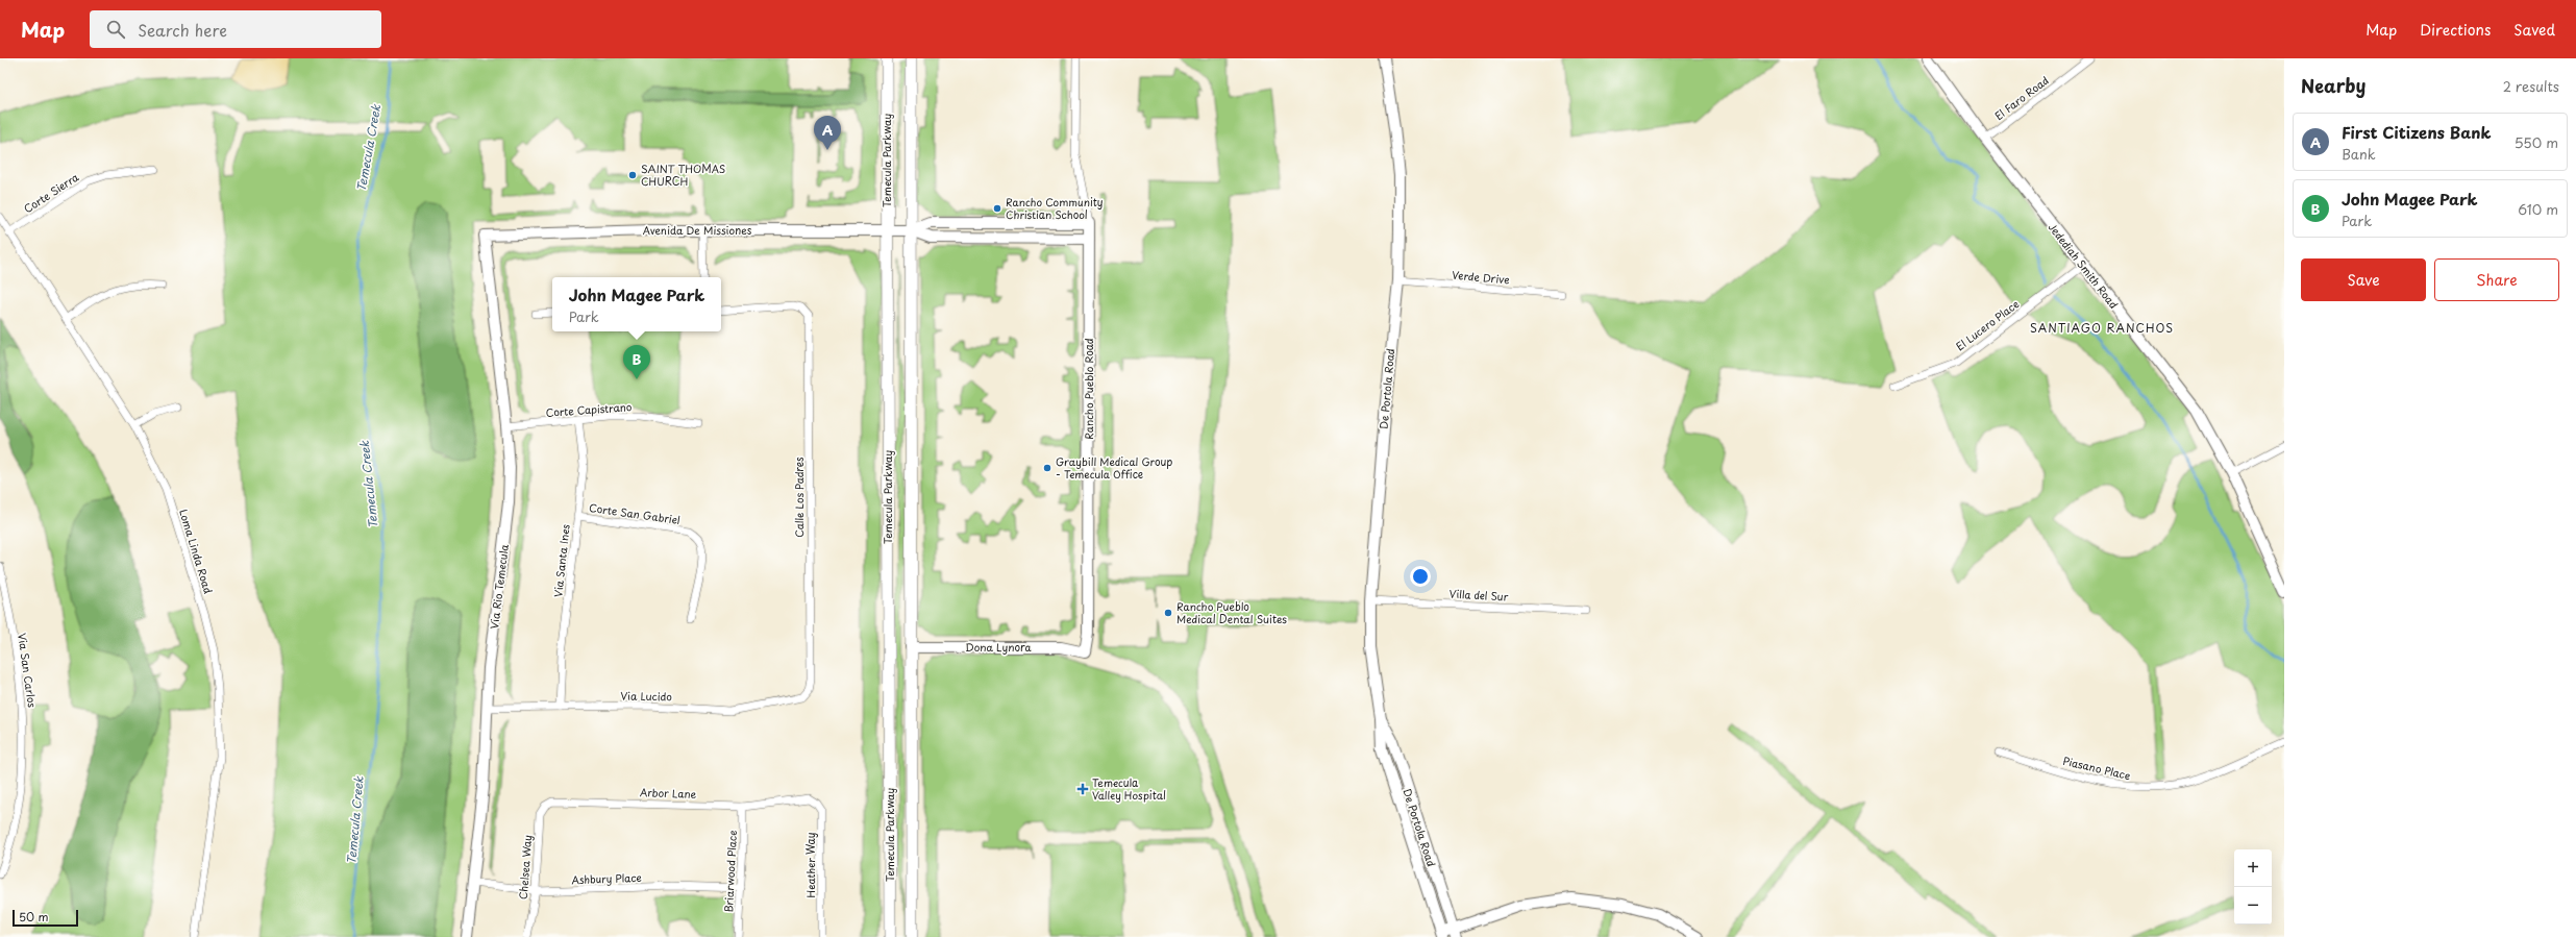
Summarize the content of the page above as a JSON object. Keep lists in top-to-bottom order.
{
  "streets": {
    "main road": ["Temecula Parkway"],
    "street": [
      "El Faro Road",
      "Corte Sierra",
      "Avenida De Missiones",
      "Jedediah Smith Road",
      "Verde Drive",
      "El Lucero Place",
      "Rancho Pueblo Road",
      "De Portola Road",
      "Corte Capistrano",
      "Calle Los Padres",
      "Corte San Gabriel",
      "Loma Linda Road",
      "Via Santa Ines",
      "Via Rio Temecula",
      "Villa del Sur",
      "Dona Lynora",
      "Via San Carlos",
      "Via Lucido",
      "Piasano Place",
      "Arbor Lane",
      "Heather Way",
      "Chelsea Way",
      "Briarwood Place",
      "Ashbury Place"
    ]
  },
  "crossings": [
    ["El Faro Road", "Jedediah Smith Road"],
    ["Temecula Parkway", "Avenida De Missiones"],
    ["Temecula Parkway", "Dona Lynora"],
    ["Corte Sierra", "Loma Linda Road"],
    ["Avenida De Missiones", "Rancho Pueblo Road"],
    ["Avenida De Missiones", "Via Rio Temecula"],
    ["Jedediah Smith Road", "El Lucero Place"],
    ["Verde Drive", "De Portola Road"],
    ["Rancho Pueblo Road", "Dona Lynora"],
    ["De Portola Road", "Villa del Sur"],
    ["Corte Capistrano", "Via Santa Ines"],
    ["Corte Capistrano", "Via Rio Temecula"],
    ["Calle Los Padres", "Via Lucido"],
    ["Corte San Gabriel", "Via Santa Ines"],
    ["Via Santa Ines", "Via Lucido"],
    ["Via Rio Temecula", "Via Lucido"],
    ["Via Rio Temecula", "Ashbury Place"],
    ["Arbor Lane", "Heather Way"],
    ["Arbor Lane", "Chelsea Way"],
    ["Arbor Lane", "Briarwood Place"],
    ["Chelsea Way", "Ashbury Place"],
    ["Briarwood Place", "Ashbury Place"]
  ],
  "districts": ["SANTIAGO RANCHOS"],
  "water": ["Temecula Creek"],
  "places": {
    "other": [
      "SAINT THOMAS CHURCH",
      "Rancho Community Christian School",
      "Graybill Medical Group - Temecula Office",
      "Rancho Pueblo Medical Dental Suites"
    ],
    "health": ["Temecula Valley Hospital"]
  },
  "scale_bar": "50 m",
  "page": {
    "header": "Map",
    "search": "Search here",
    "nav": ["Map", "Directions", "Saved"],
    "heading": ["Nearby", "2 results"],
    "list": [
      {
        "mark": "A",
        "name": "First Citizens Bank",
        "note": "Bank",
        "value": "550 m"
      },
      {
        "mark": "B",
        "name": "John Magee Park",
        "note": "Park",
        "value": "610 m"
      }
    ],
    "pins": ["A", "B"],
    "buttons": ["Save", "Share"],
    "popup": ["John Magee Park", "Park"],
    "map_buttons": ["+", "−"],
    "scale": "50 m"
  }
}
